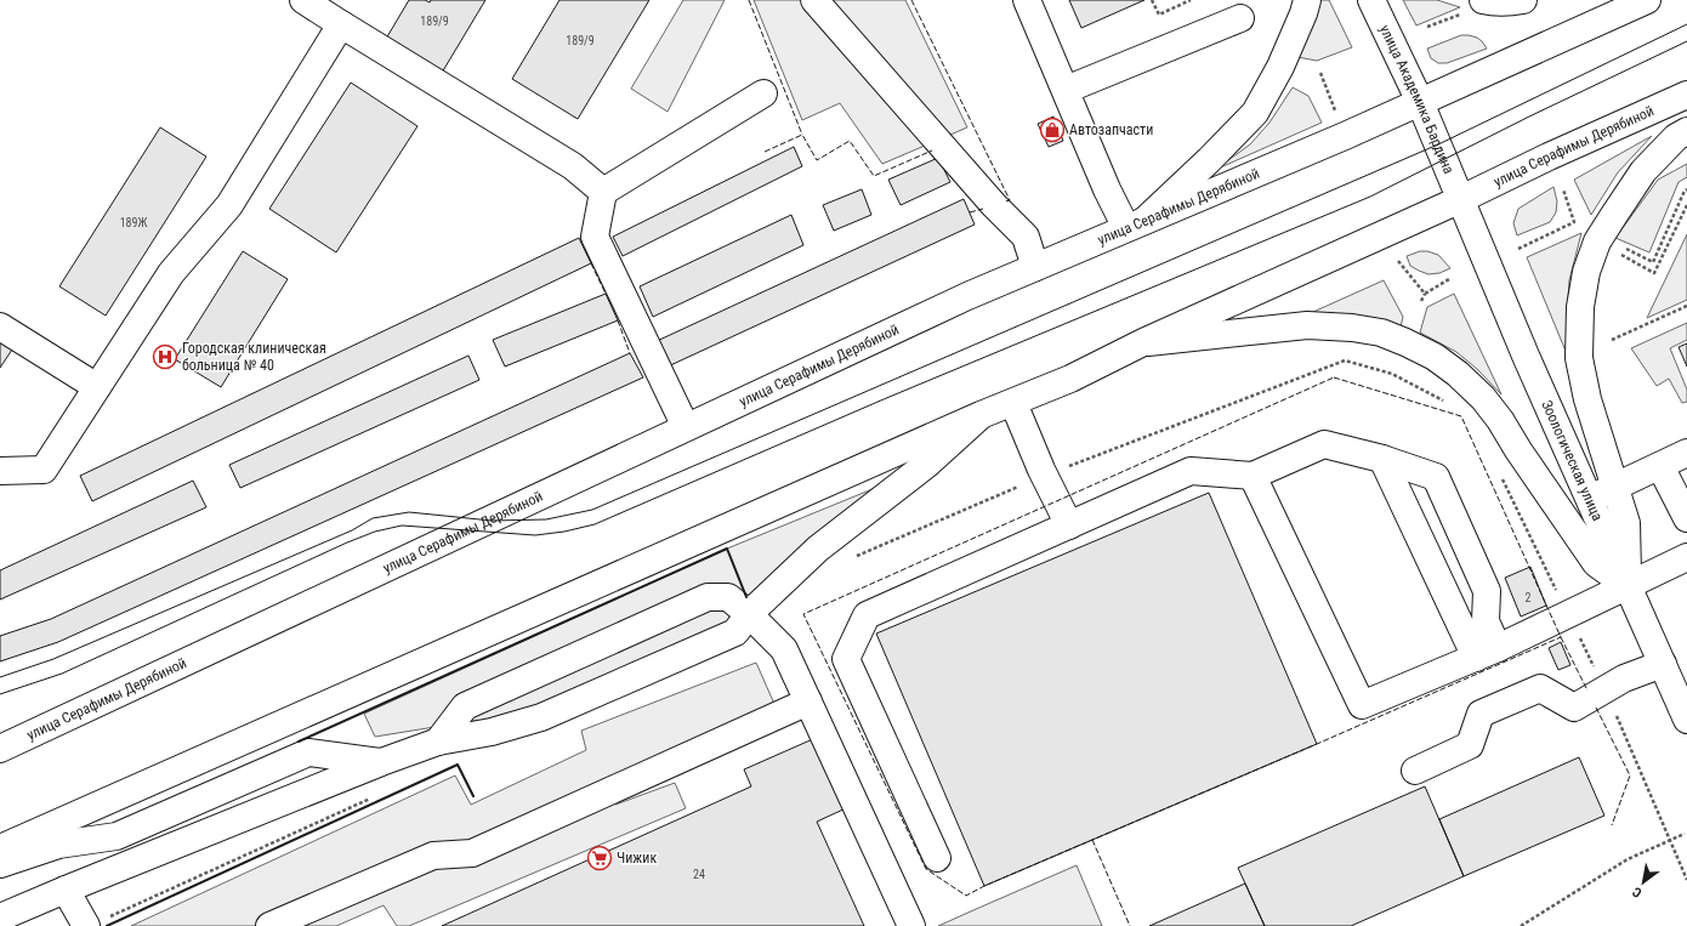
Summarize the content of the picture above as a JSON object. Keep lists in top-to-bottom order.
{
  "streets": {
    "main road": ["улица Академика Бардина", "улица Серафимы Дерябиной", "Зоологическая улица"]
  },
  "crossings": [
    ["улица Академика Бардина", "улица Серафимы Дерябиной"],
    ["улица Академика Бардина", "Зоологическая улица"],
    ["улица Серафимы Дерябиной", "Зоологическая улица"]
  ],
  "places": {
    "shop": ["Автозапчасти"],
    "hospital": ["Городская клиническая больница № 40"],
    "supermarket": ["Чижик"]
  },
  "house_numbers": [
    "189/9",
    "189/9",
    "189Ж",
    "2",
    "24"
  ],
  "north": "bottom left"
}
